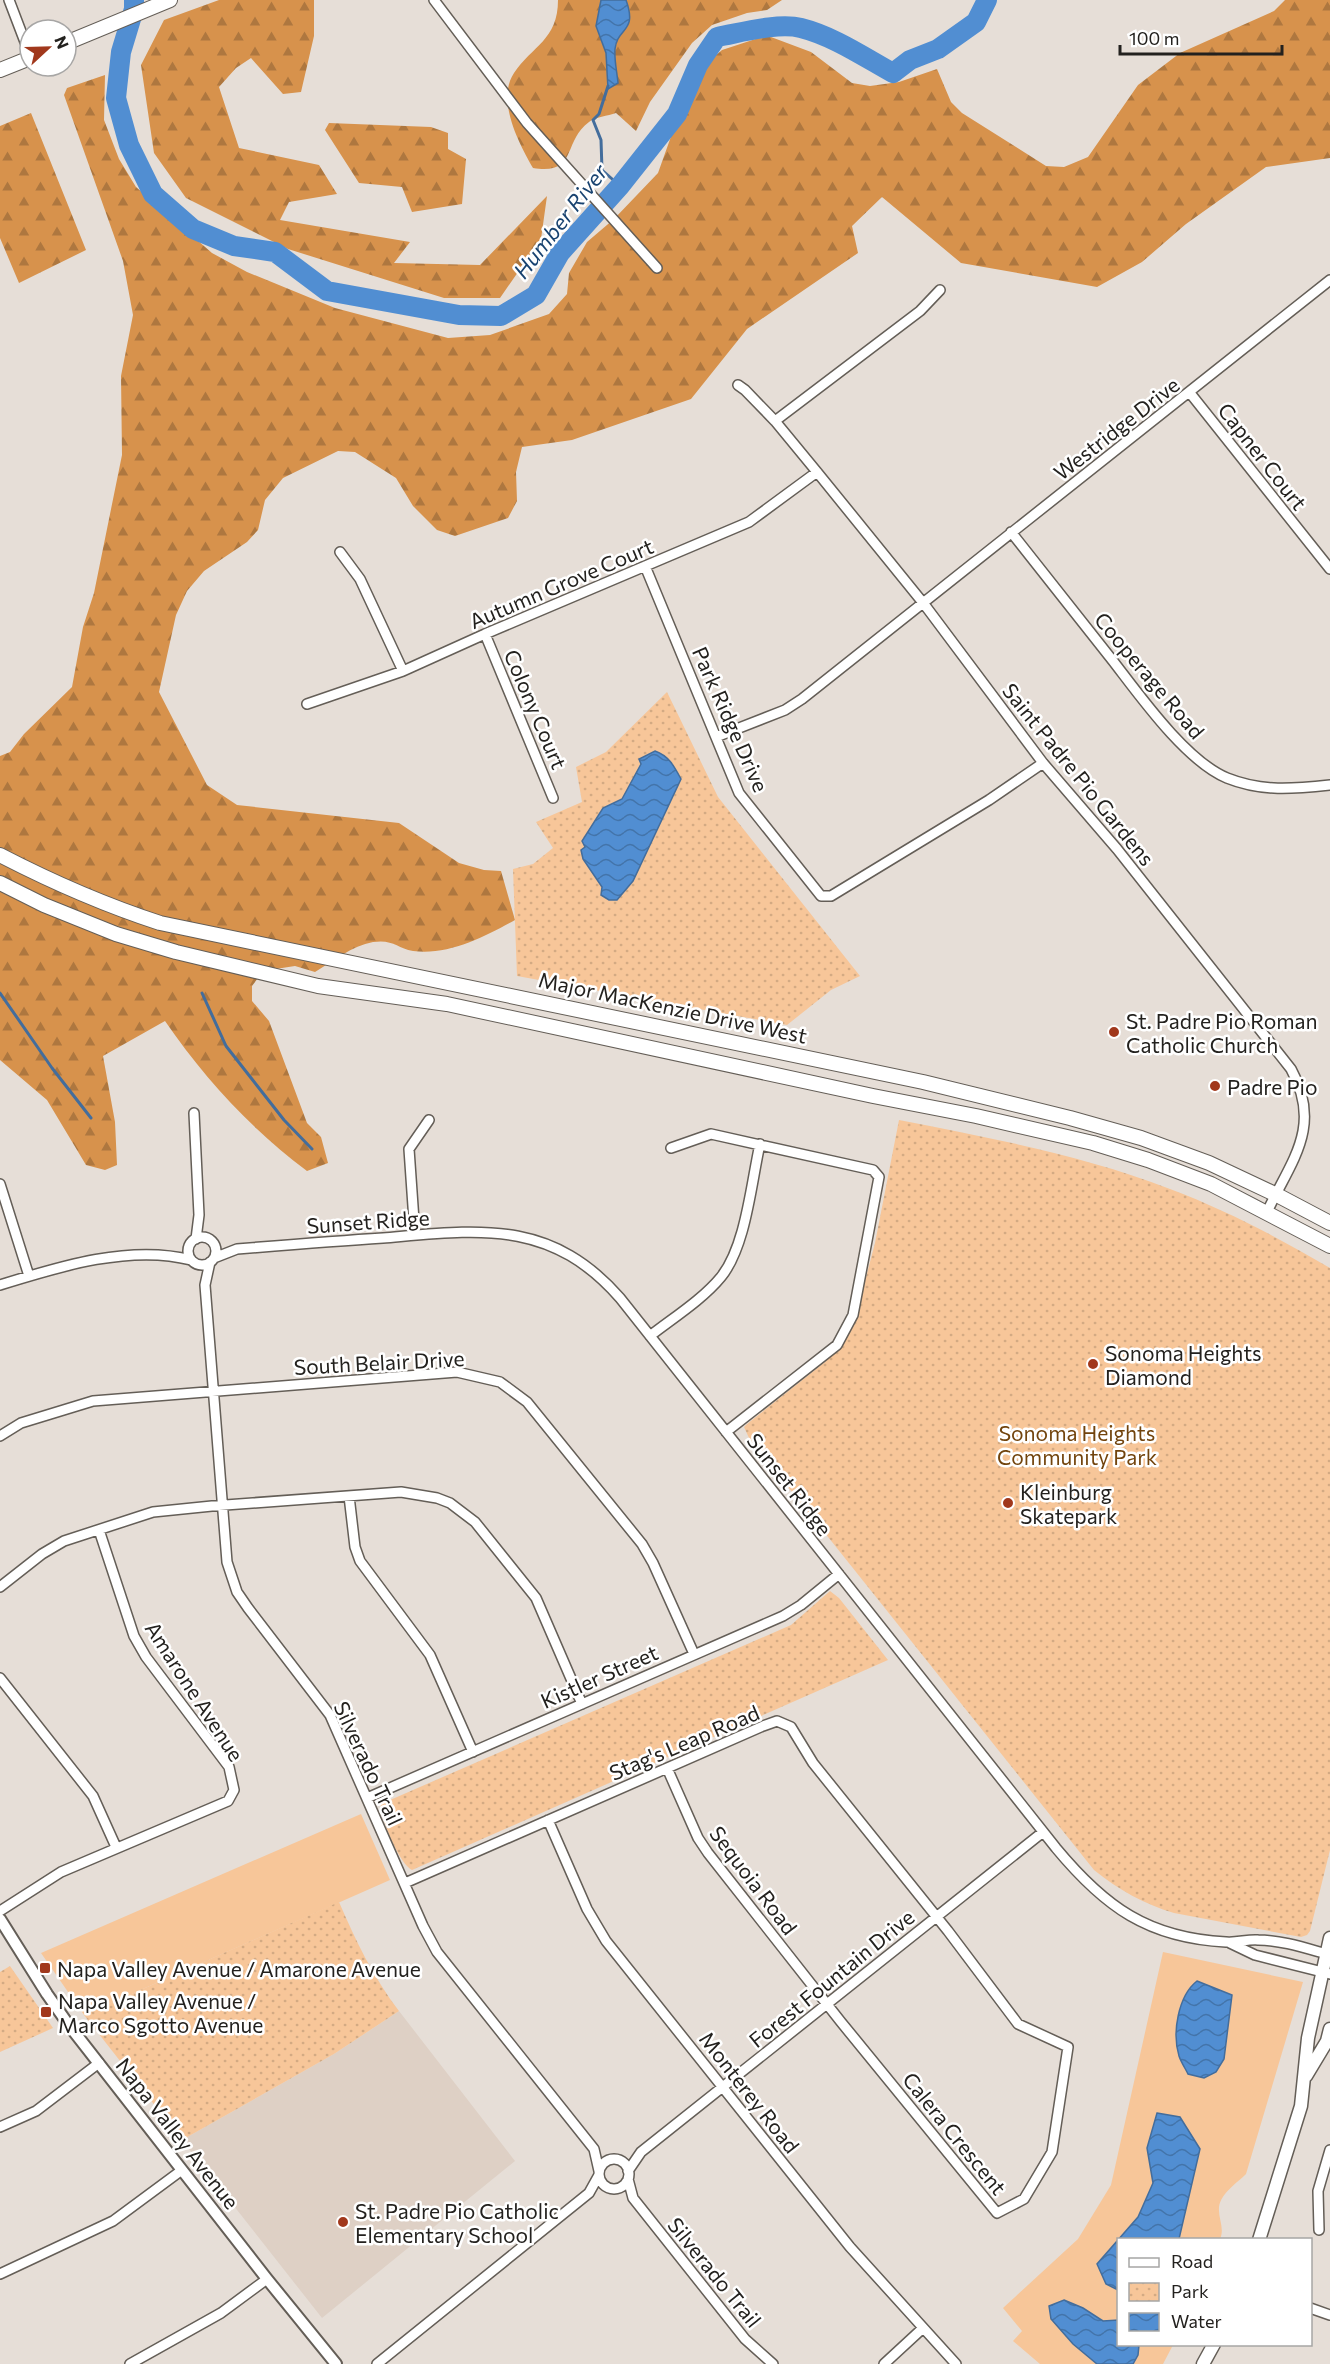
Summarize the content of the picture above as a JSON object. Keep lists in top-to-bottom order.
{
  "streets": {
    "main road": ["Major MacKenzie Drive West"],
    "street": [
      "Westridge Drive",
      "Capner Court",
      "Autumn Grove Court",
      "Cooperage Road",
      "Colony Court",
      "Park Ridge Drive",
      "Saint Padre Pio Gardens",
      "Sunset Ridge",
      "South Belair Drive",
      "Kistler Street",
      "Amarone Avenue",
      "Stag's Leap Road",
      "Silverado Trail",
      "Sequoia Road",
      "Forest Fountain Drive",
      "Monterey Road",
      "Napa Valley Avenue",
      "Calera Crescent"
    ]
  },
  "crossings": [
    ["Westridge Drive", "Capner Court"],
    ["Westridge Drive", "Cooperage Road"],
    ["Westridge Drive", "Park Ridge Drive"],
    ["Westridge Drive", "Saint Padre Pio Gardens"],
    ["Autumn Grove Court", "Colony Court"],
    ["Autumn Grove Court", "Park Ridge Drive"],
    ["Autumn Grove Court", "Saint Padre Pio Gardens"],
    ["Park Ridge Drive", "Saint Padre Pio Gardens"],
    ["Saint Padre Pio Gardens", "Major MacKenzie Drive West"],
    ["Sunset Ridge", "Kistler Street"],
    ["Sunset Ridge", "Silverado Trail"],
    ["Sunset Ridge", "Forest Fountain Drive"],
    ["South Belair Drive", "Kistler Street"],
    ["South Belair Drive", "Silverado Trail"],
    ["Kistler Street", "Silverado Trail"],
    ["Stag's Leap Road", "Silverado Trail"],
    ["Stag's Leap Road", "Sequoia Road"],
    ["Stag's Leap Road", "Forest Fountain Drive"],
    ["Stag's Leap Road", "Monterey Road"],
    ["Stag's Leap Road", "Calera Crescent"],
    ["Silverado Trail", "Forest Fountain Drive"],
    ["Sequoia Road", "Forest Fountain Drive"],
    ["Sequoia Road", "Calera Crescent"],
    ["Forest Fountain Drive", "Monterey Road"],
    ["Forest Fountain Drive", "Calera Crescent"]
  ],
  "water": ["Humber River"],
  "parks": ["Sonoma Heights Community Park"],
  "places": {
    "other": [
      "St. Padre Pio Roman Catholic Church",
      "Padre Pio",
      "Sonoma Heights Diamond",
      "Kleinburg Skatepark",
      "St. Padre Pio Catholic Elementary School"
    ],
    "transit": ["Napa Valley Avenue / Amarone Avenue", "Napa Valley Avenue / Marco Sgotto Avenue"]
  },
  "legend": ["Road", "Park", "Water"],
  "scale_bar": "100 m",
  "north": "right"
}
